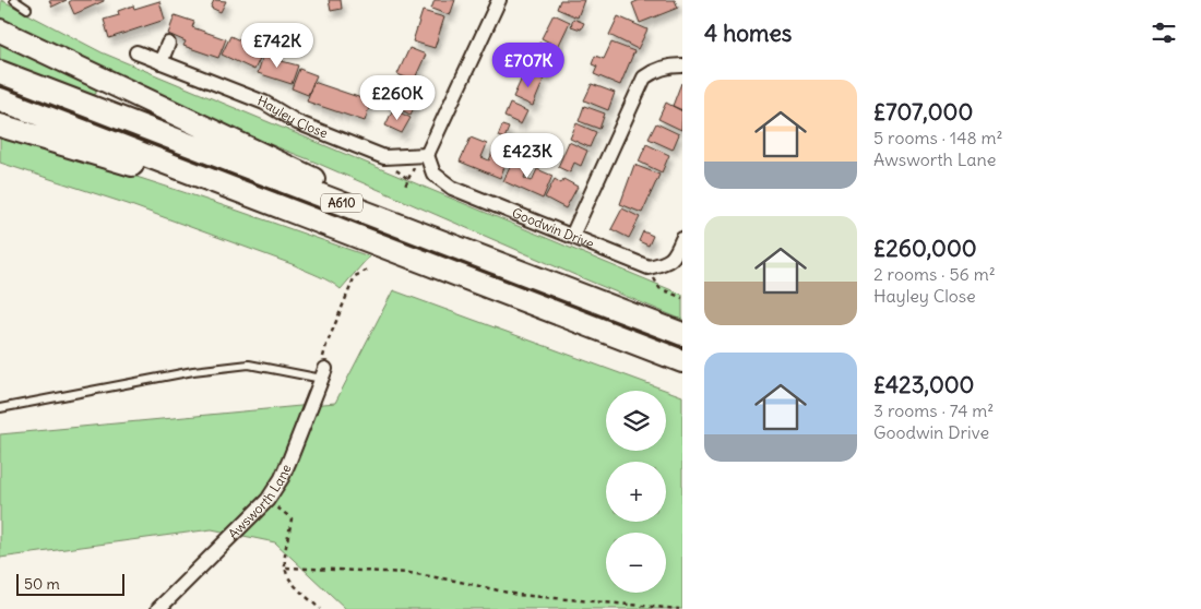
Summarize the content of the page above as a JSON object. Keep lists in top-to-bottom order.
{
  "streets": {
    "highway": ["A610"],
    "street": ["Hayley Close", "Goodwin Drive", "Awsworth Lane"]
  },
  "crossings": [
    ["Hayley Close", "Goodwin Drive"]
  ],
  "scale_bar": "50 m",
  "page": {
    "heading": "4 homes",
    "price": [
      "£742K",
      "£707K",
      "£260K",
      "£423K"
    ],
    "list": [
      {
        "name": "£707,000",
        "note": "5 rooms · 148 m² · Awsworth Lane"
      },
      {
        "name": "£260,000",
        "note": "2 rooms · 56 m² · Hayley Close"
      },
      {
        "name": "£423,000",
        "note": "3 rooms · 74 m² · Goodwin Drive"
      }
    ],
    "map_buttons": ["+", "−"],
    "scale": "50 m"
  }
}
